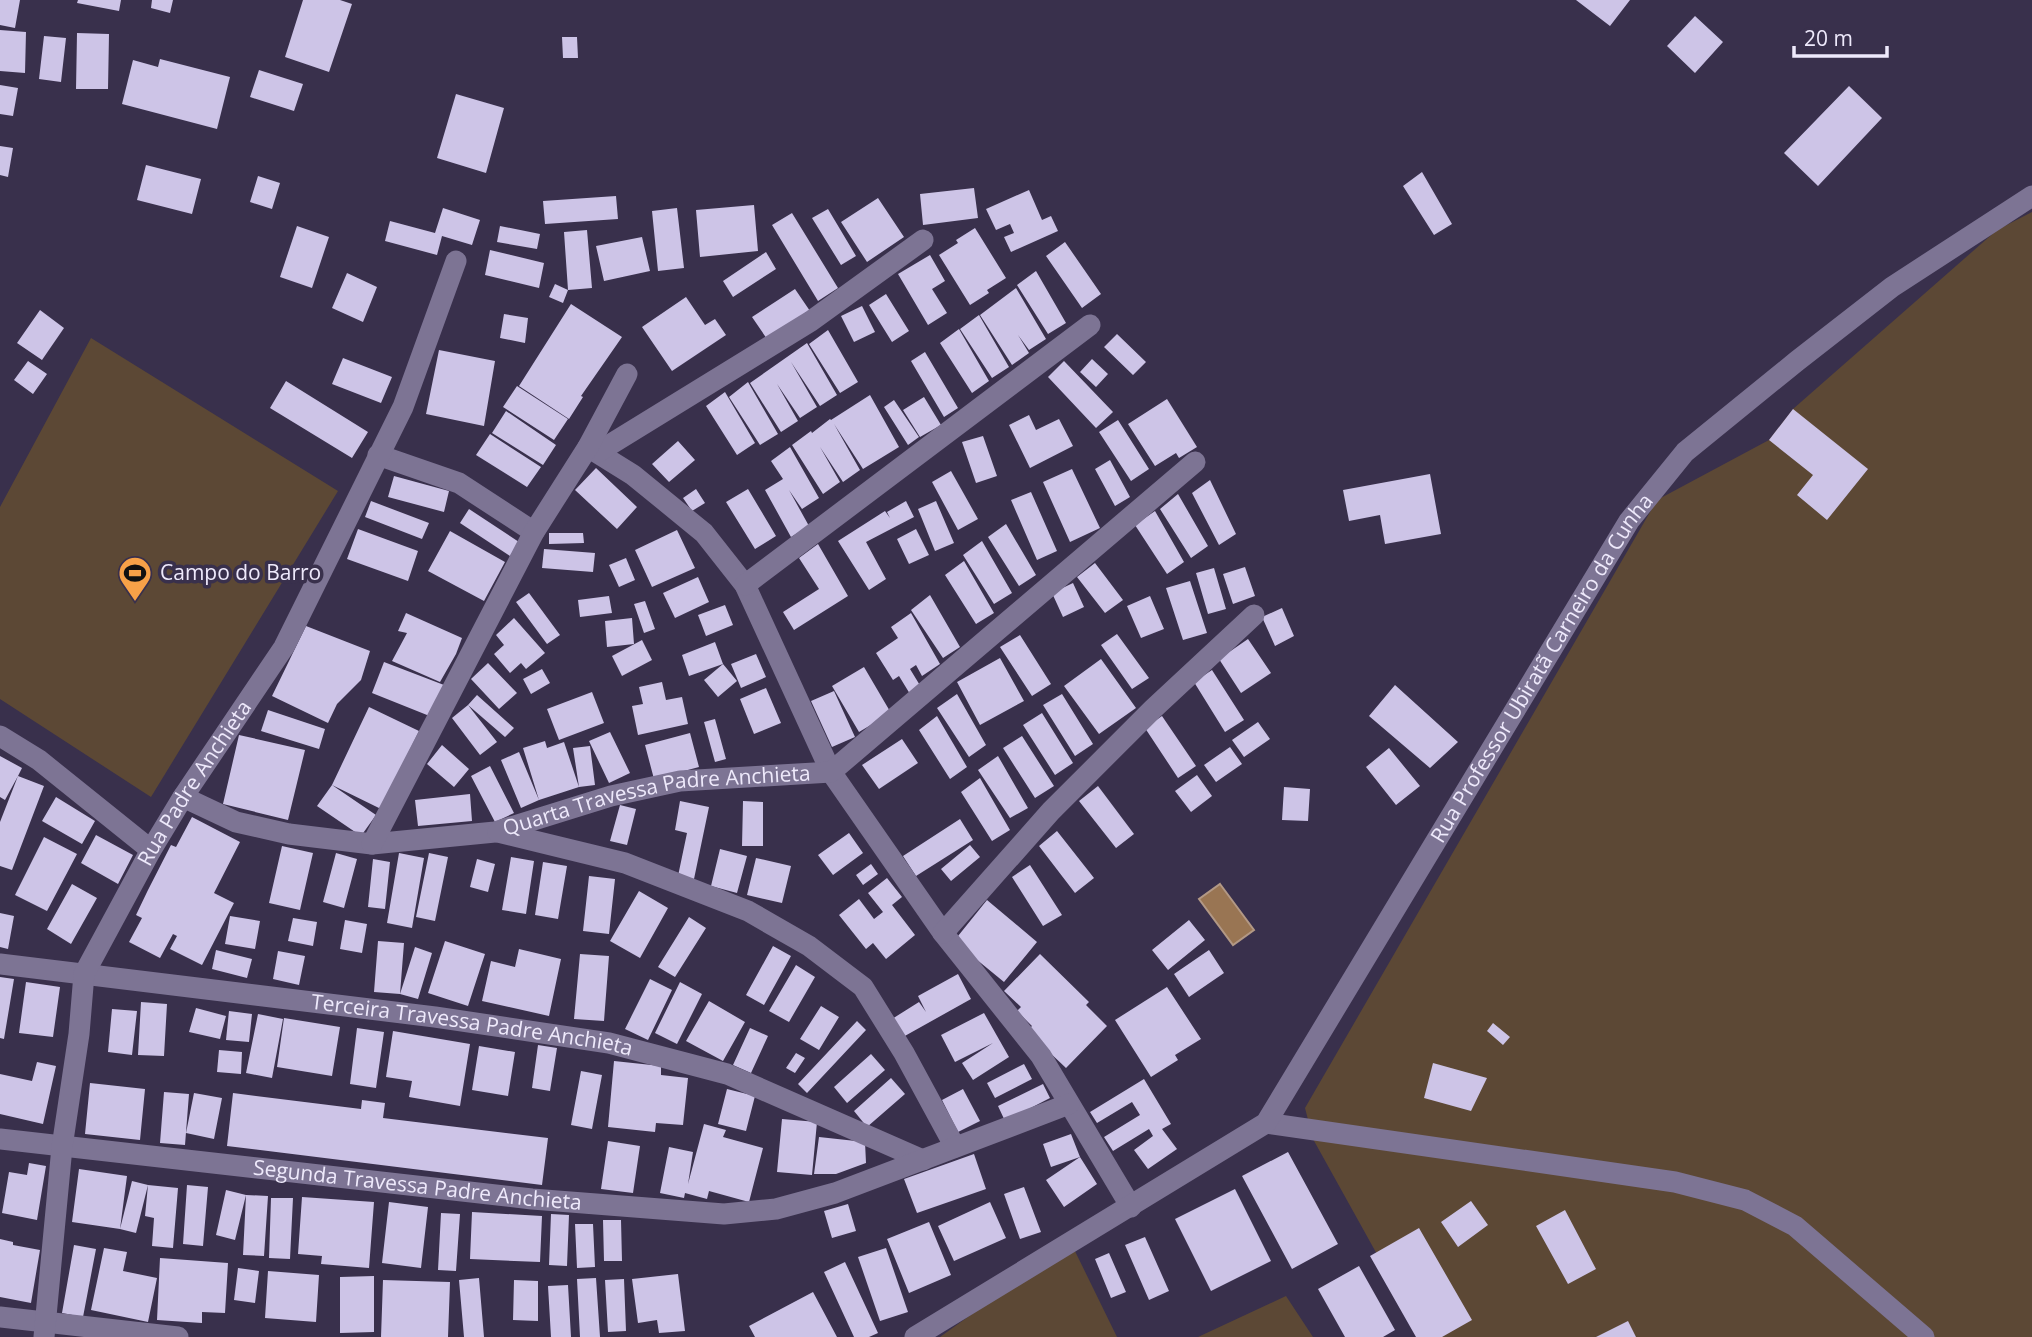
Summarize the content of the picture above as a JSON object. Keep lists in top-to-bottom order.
{
  "streets": {
    "street": [
      "Rua Professor Ubiratã Carneiro da Cunha",
      "Rua Padre Anchieta",
      "Quarta Travessa Padre Anchieta",
      "Terceira Travessa Padre Anchieta",
      "Segunda Travessa Padre Anchieta"
    ]
  },
  "crossings": [
    ["Rua Padre Anchieta", "Quarta Travessa Padre Anchieta"],
    ["Rua Padre Anchieta", "Terceira Travessa Padre Anchieta"],
    ["Rua Padre Anchieta", "Segunda Travessa Padre Anchieta"],
    ["Terceira Travessa Padre Anchieta", "Segunda Travessa Padre Anchieta"]
  ],
  "places": {
    "sports": ["Campo do Barro"]
  },
  "scale_bar": "20 m"
}
